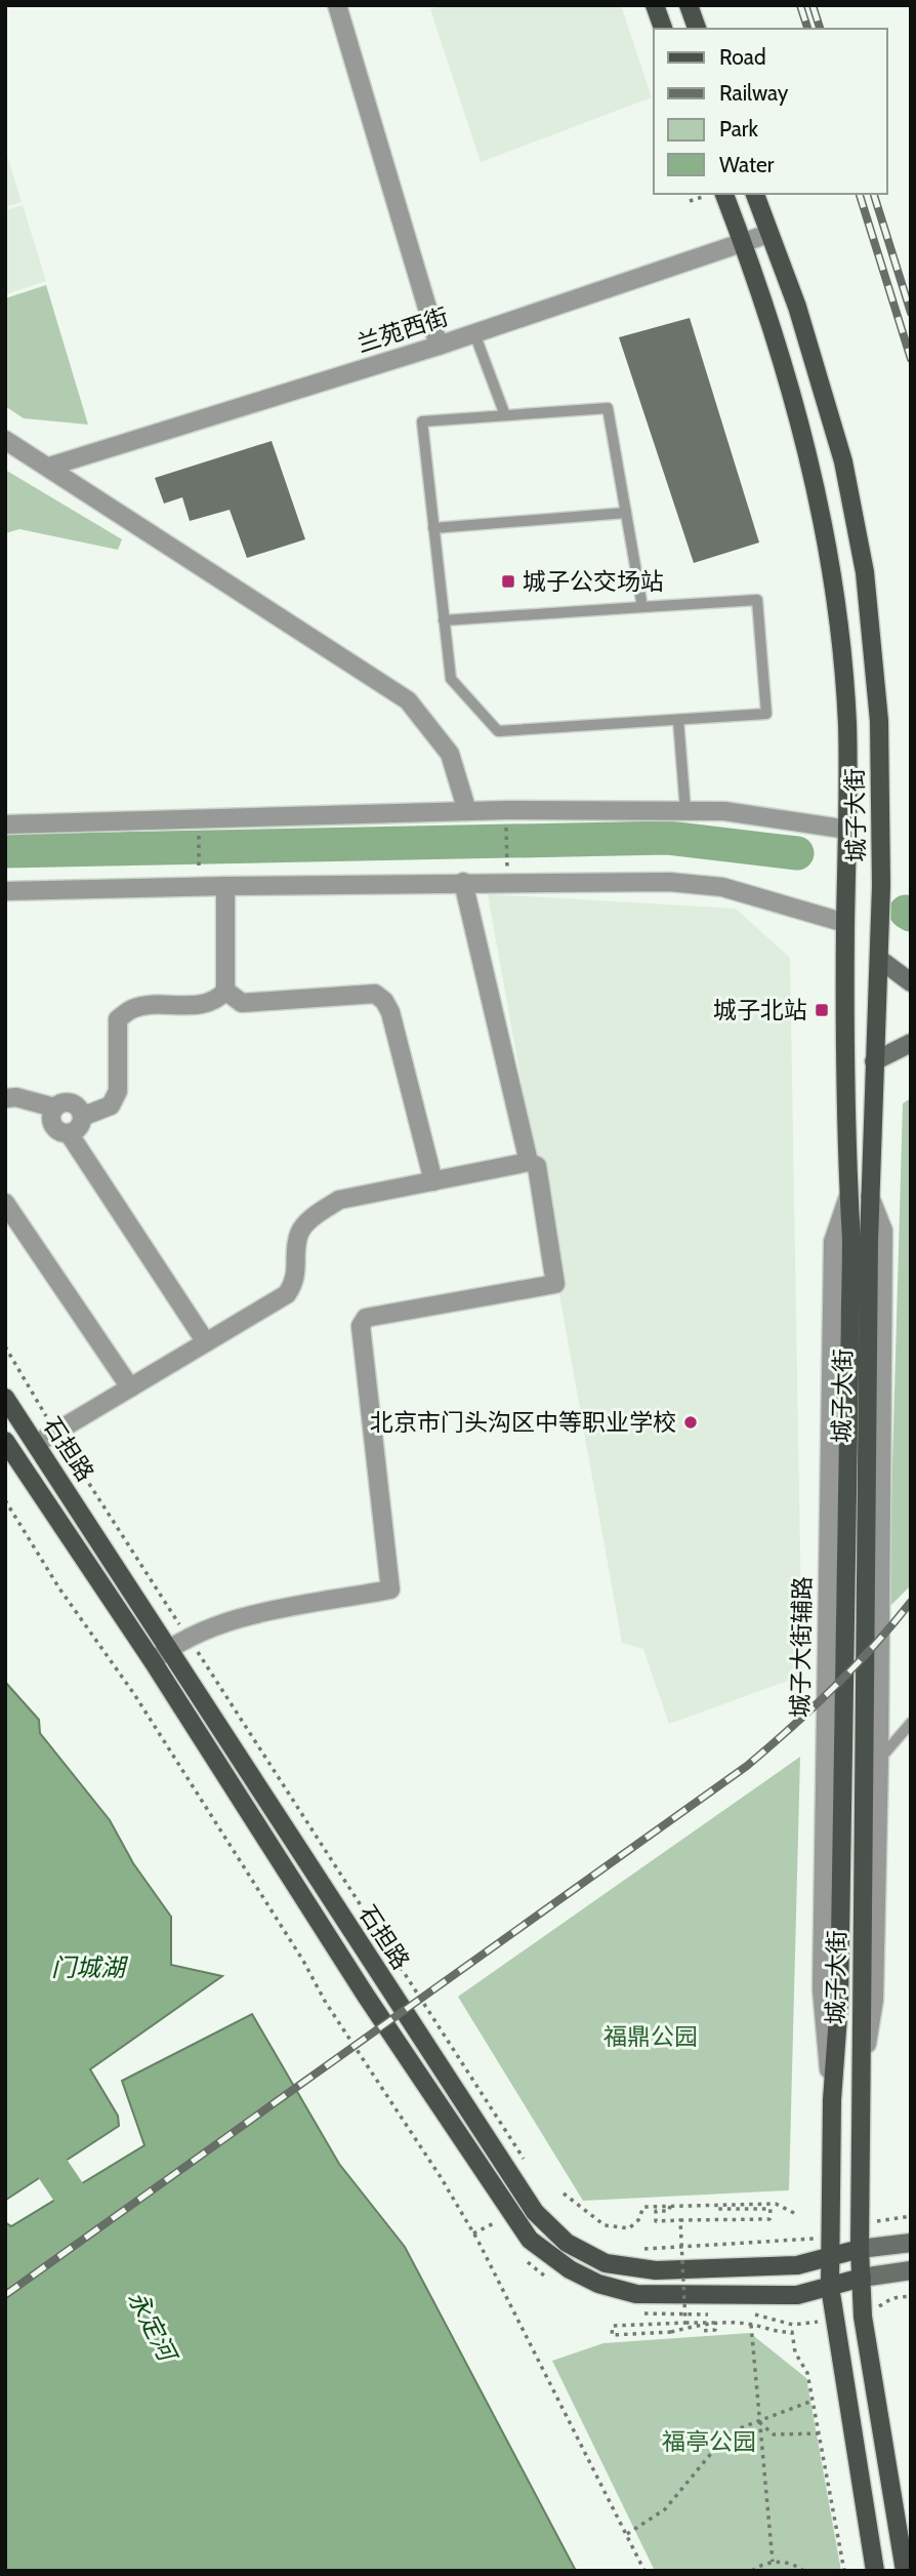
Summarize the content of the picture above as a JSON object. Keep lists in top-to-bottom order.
{
  "streets": {
    "main road": ["城子大街", "石担路"],
    "street": ["兰苑西街"]
  },
  "crossings": [
    ["兰苑西街", "城子大街"],
    ["城子大街", "石担路"]
  ],
  "water": ["门城湖", "永定河"],
  "parks": ["福鼎公园", "福亭公园"],
  "places": {
    "transit": ["城子公交场站", "城子北站"],
    "other": ["北京市门头沟区中等职业学校"]
  },
  "legend": [
    "Road",
    "Railway",
    "Park",
    "Water"
  ]
}
